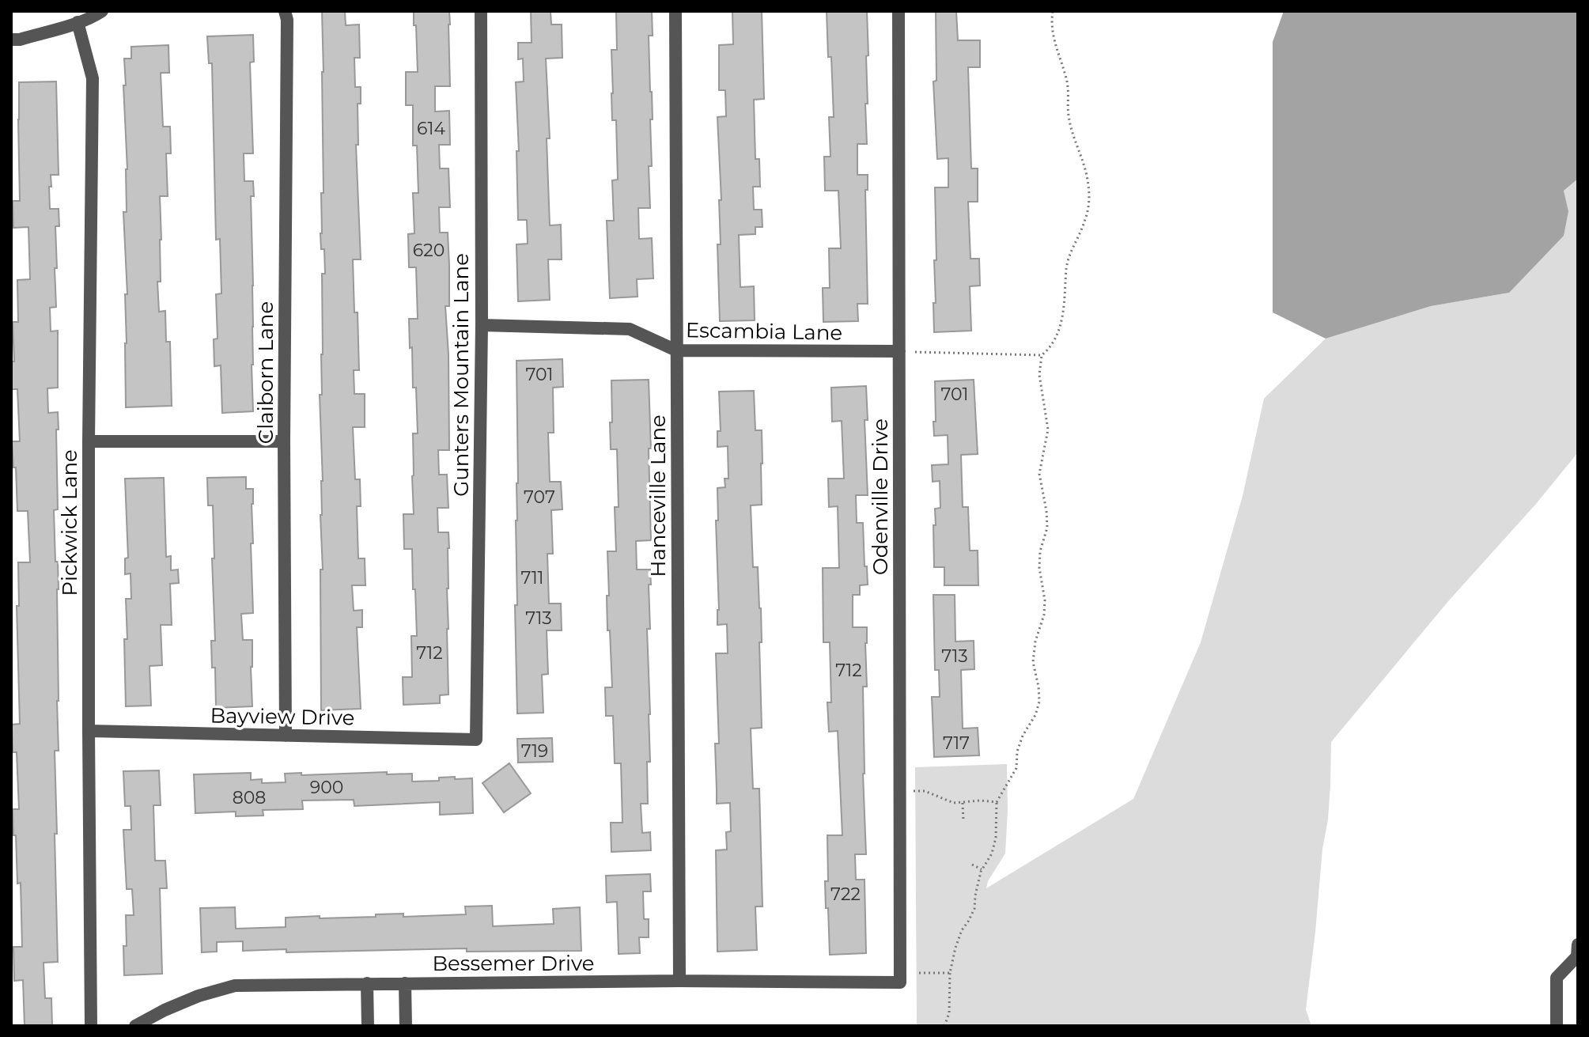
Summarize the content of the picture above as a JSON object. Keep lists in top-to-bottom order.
{
  "streets": {
    "street": [
      "Escambia Lane",
      "Claiborn Lane",
      "Gunters Mountain Lane",
      "Hanceville Lane",
      "Odenville Drive",
      "Pickwick Lane",
      "Bayview Drive",
      "Bessemer Drive"
    ]
  },
  "crossings": [
    ["Escambia Lane", "Gunters Mountain Lane"],
    ["Escambia Lane", "Hanceville Lane"],
    ["Escambia Lane", "Odenville Drive"],
    ["Claiborn Lane", "Bayview Drive"],
    ["Gunters Mountain Lane", "Bayview Drive"],
    ["Hanceville Lane", "Bessemer Drive"],
    ["Odenville Drive", "Bessemer Drive"],
    ["Pickwick Lane", "Bayview Drive"]
  ],
  "house_numbers": [
    "614",
    "620",
    "701",
    "701",
    "707",
    "711",
    "713",
    "712",
    "713",
    "712",
    "717",
    "719",
    "900",
    "808",
    "722"
  ]
}
